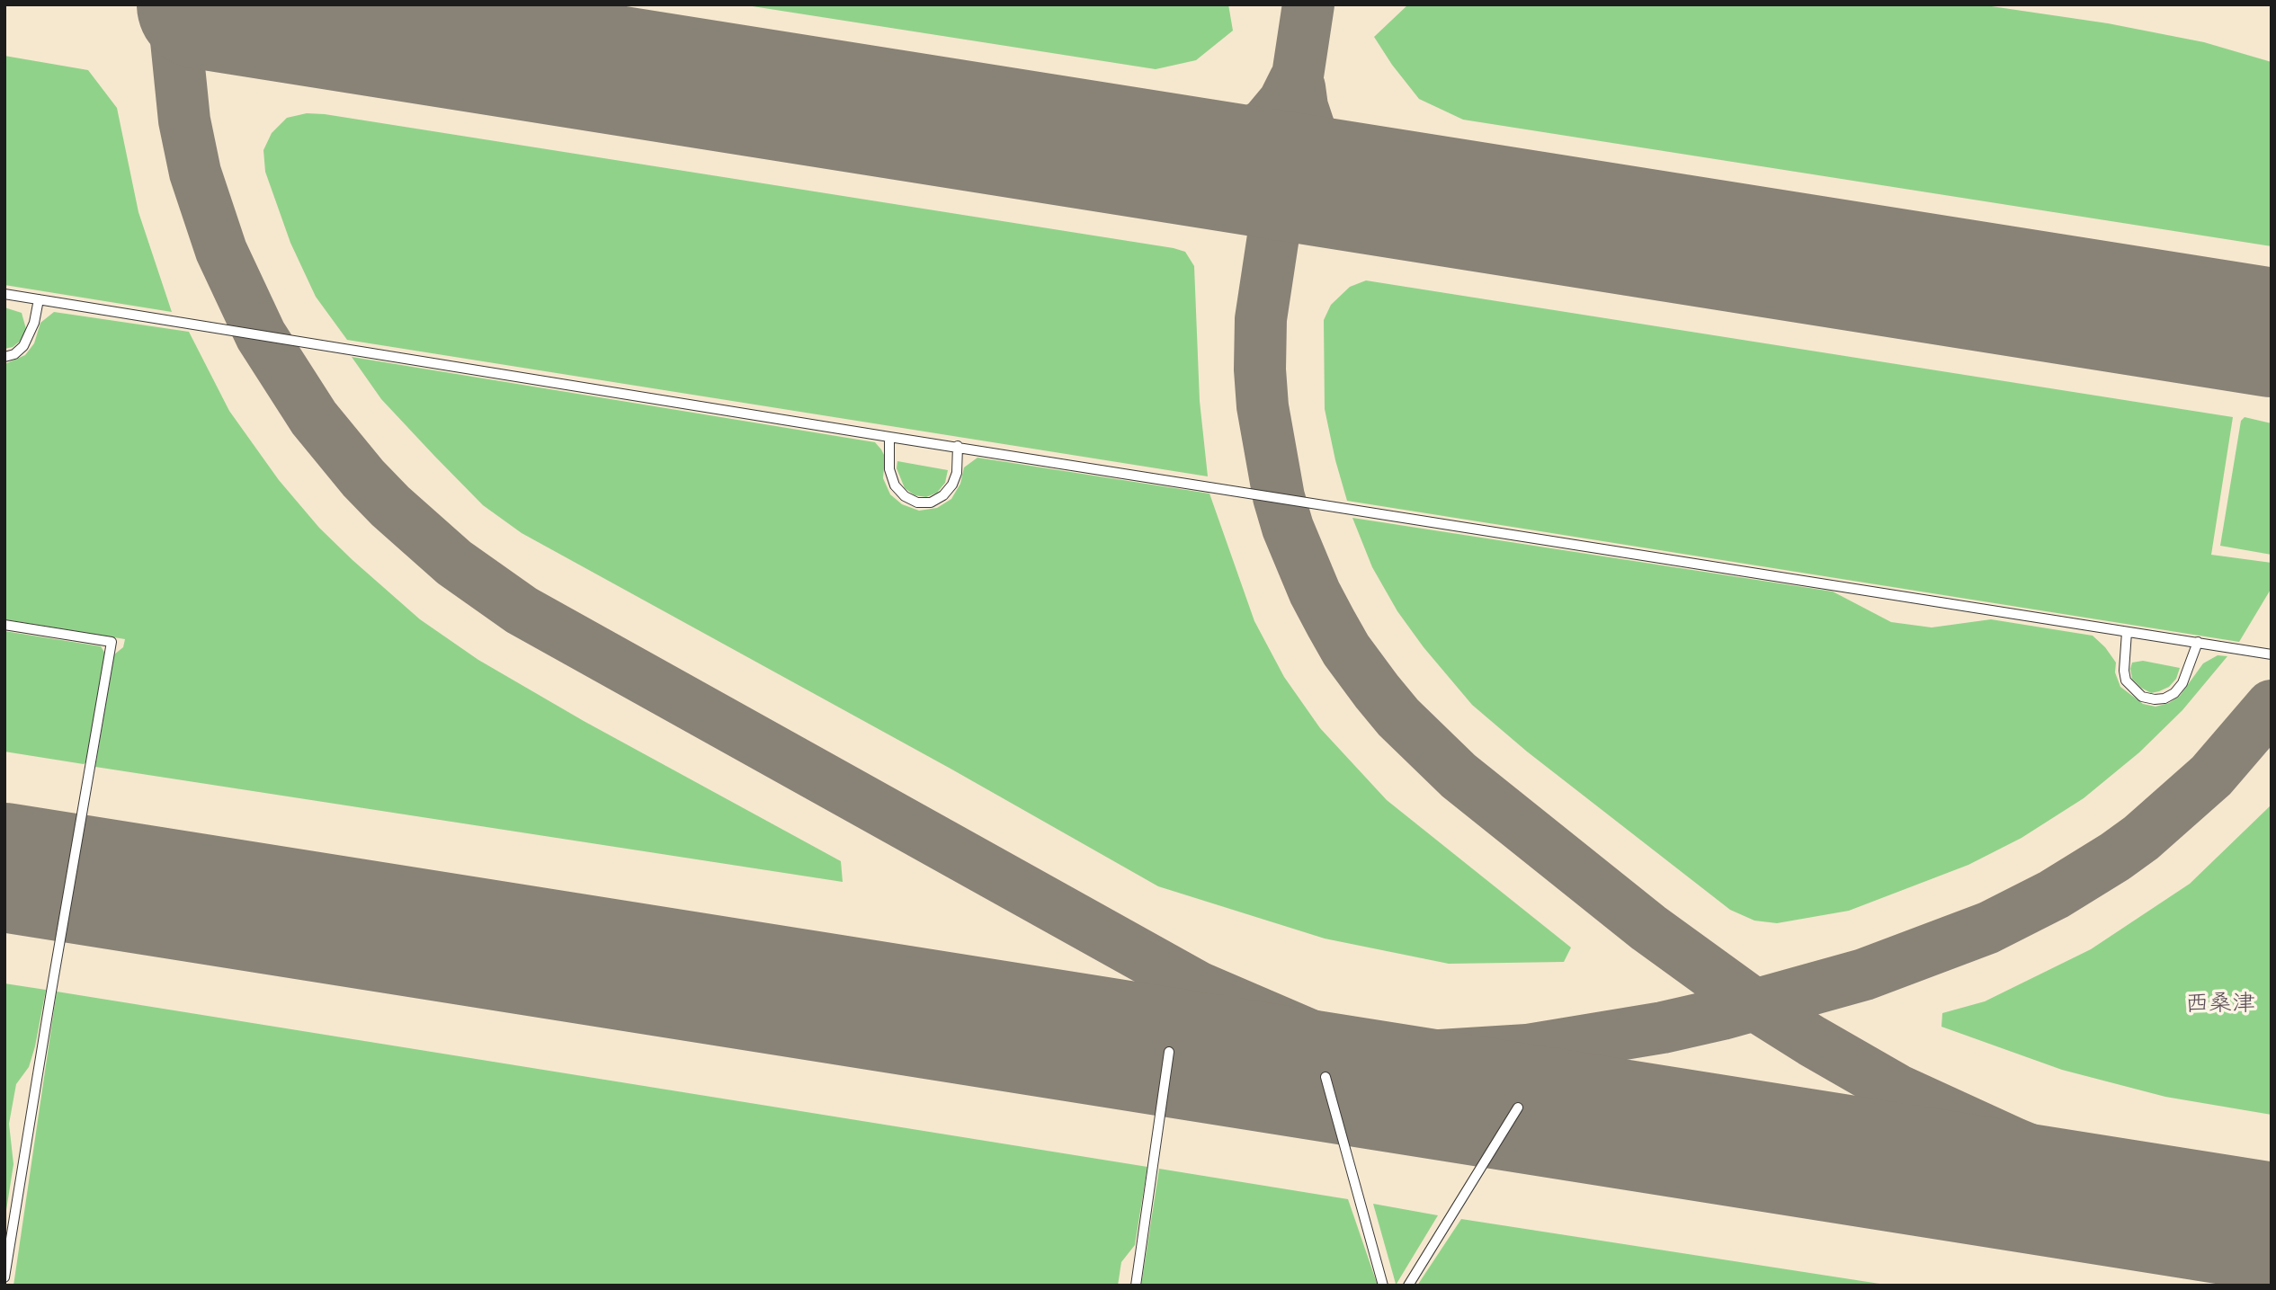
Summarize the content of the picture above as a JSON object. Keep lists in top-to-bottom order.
{
  "districts": ["西桑津"]
}
